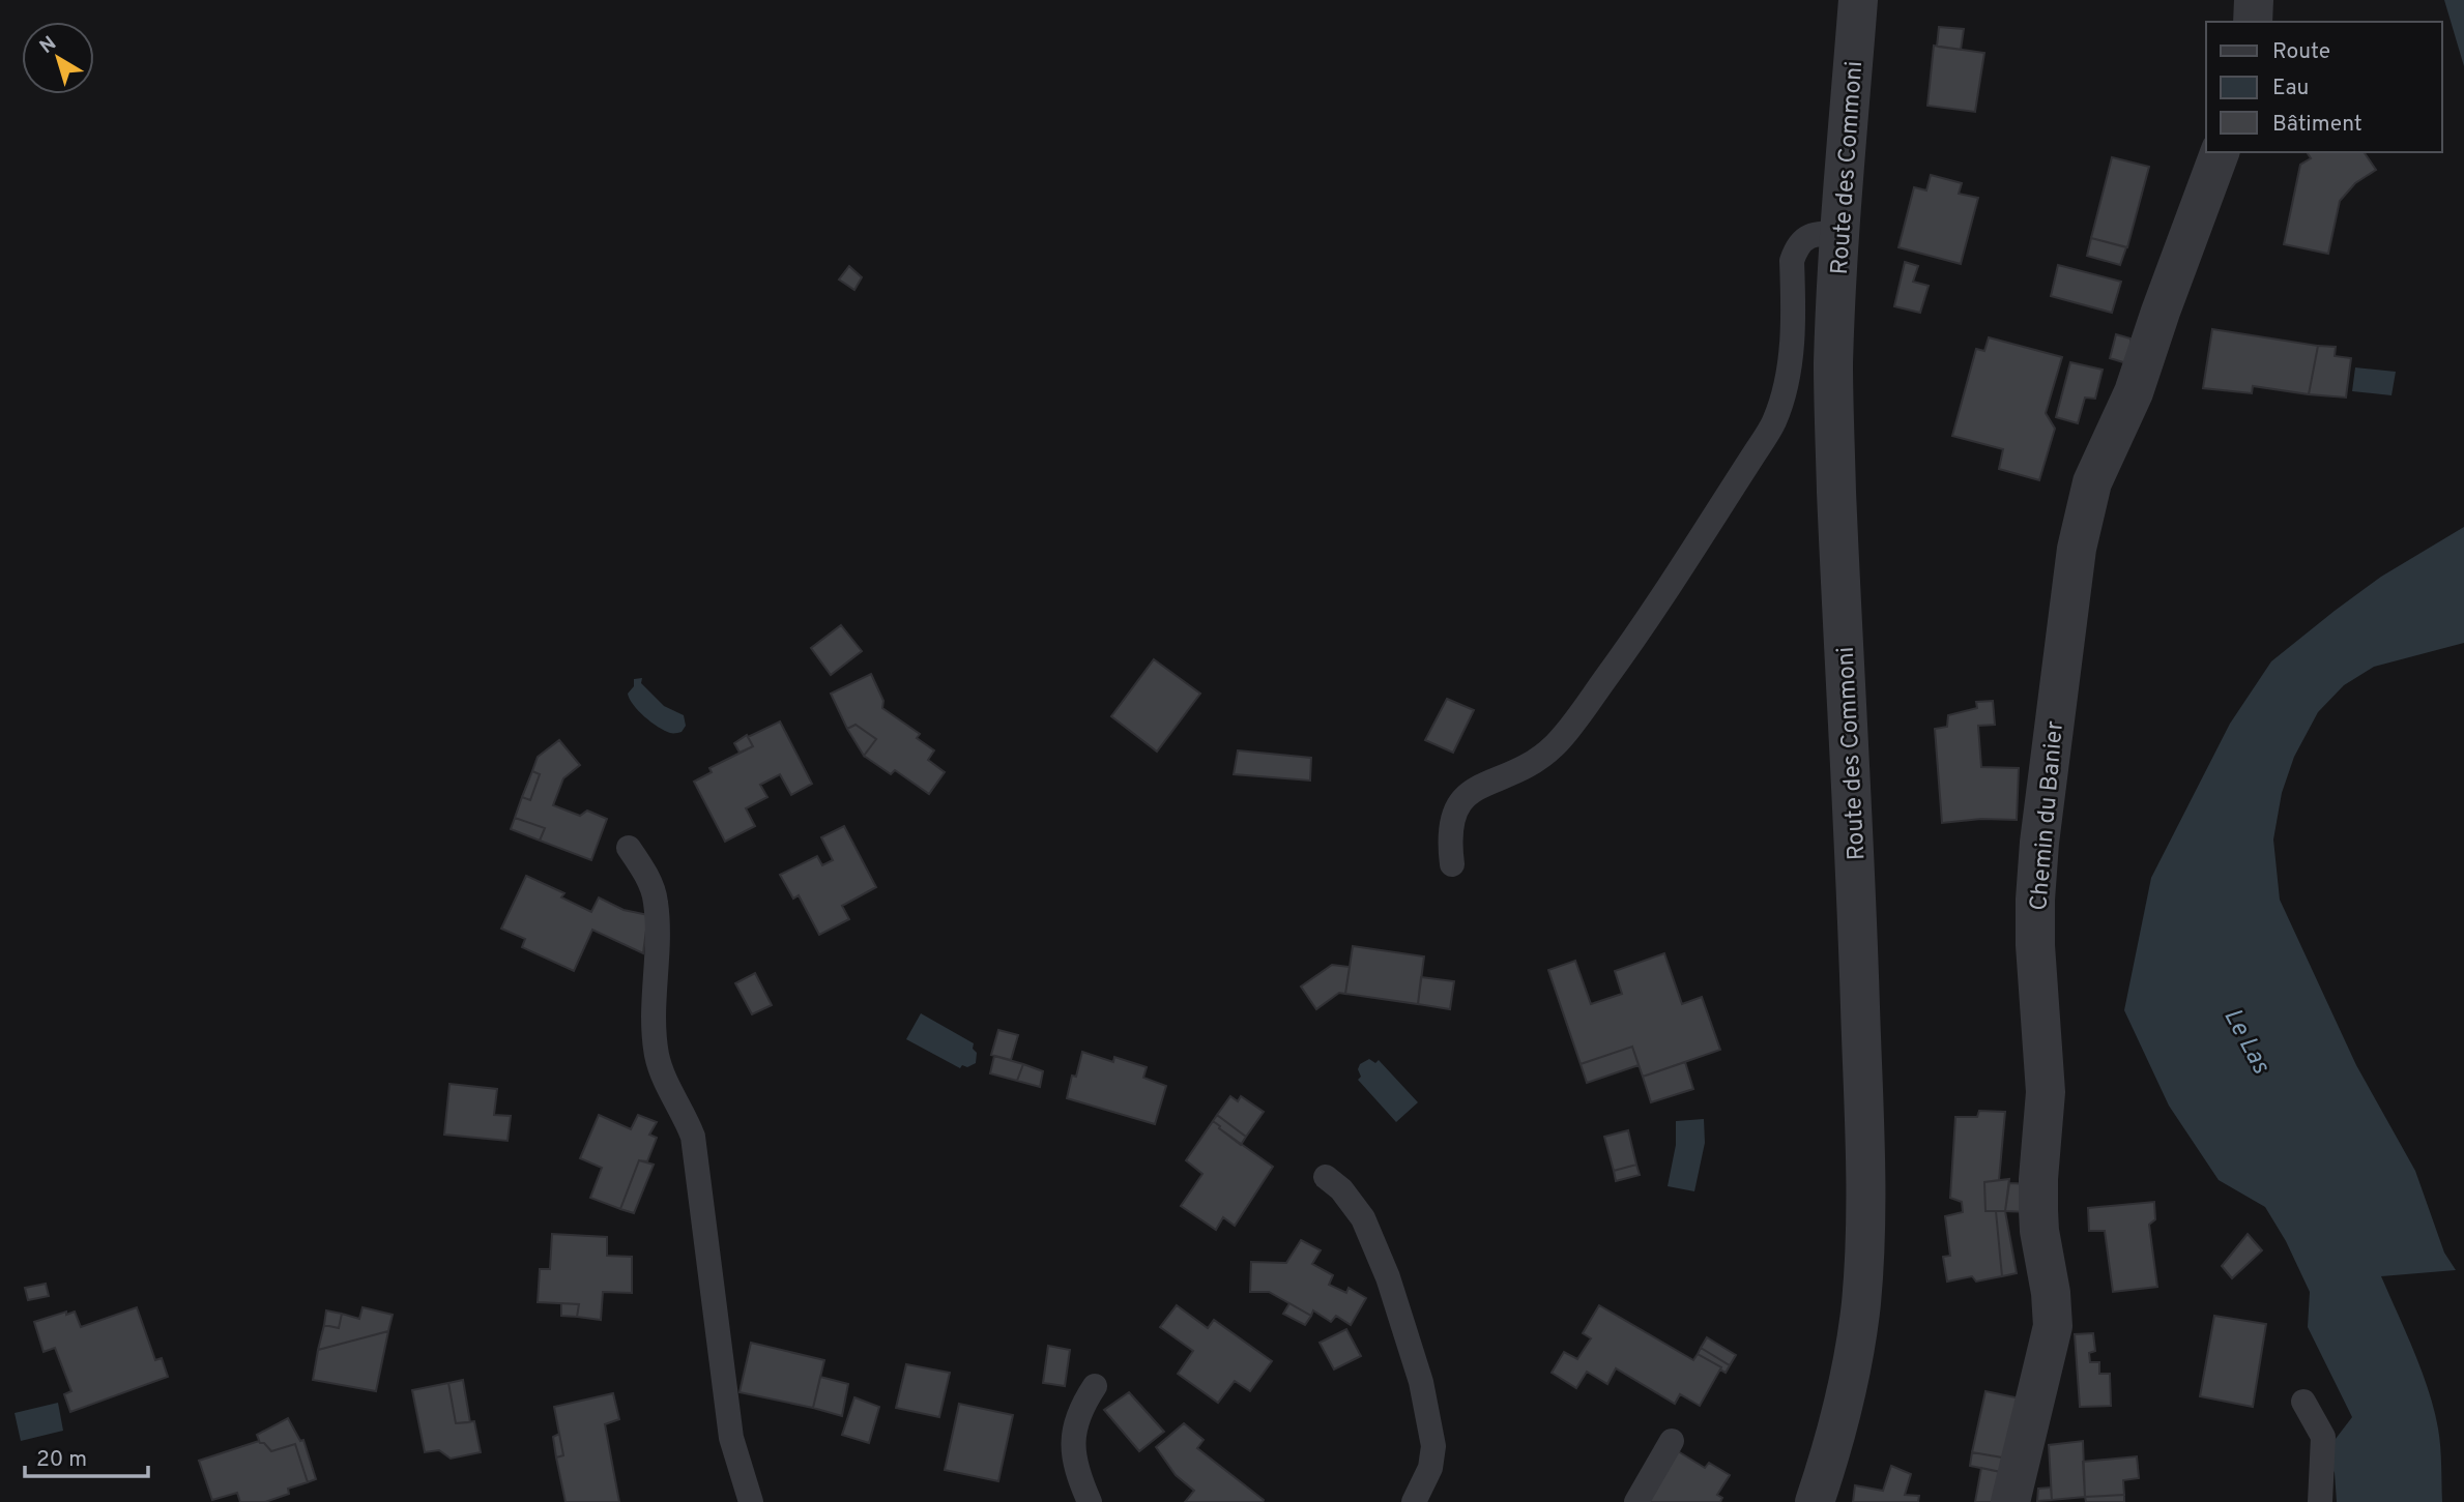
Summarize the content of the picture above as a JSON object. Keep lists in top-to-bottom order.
{
  "streets": {
    "street": ["Route des Commoni", "Chemin du Banier"]
  },
  "water": ["Le Las"],
  "legend": ["Route", "Eau", "Bâtiment"],
  "scale_bar": "20 m",
  "north": "top left"
}
